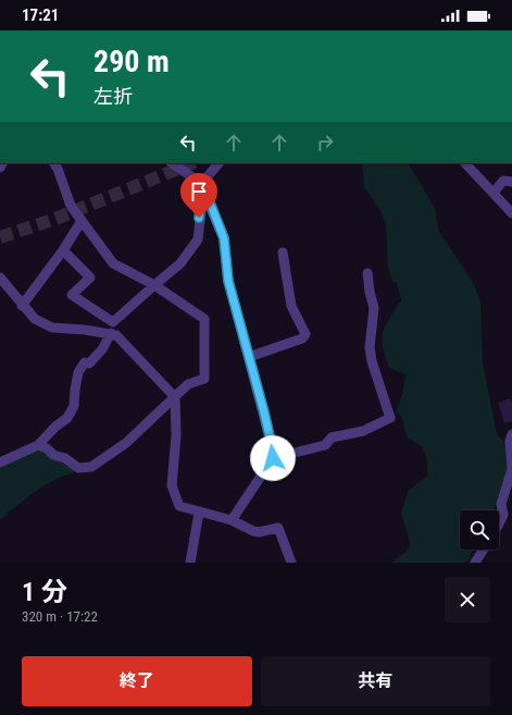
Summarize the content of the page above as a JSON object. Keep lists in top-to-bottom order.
{
  "page": {
    "status": "17:21",
    "turn": ["290 m", "左折"],
    "heading": ["1 分", "320 m · 17:22"],
    "buttons": ["終了", "共有"]
  }
}
